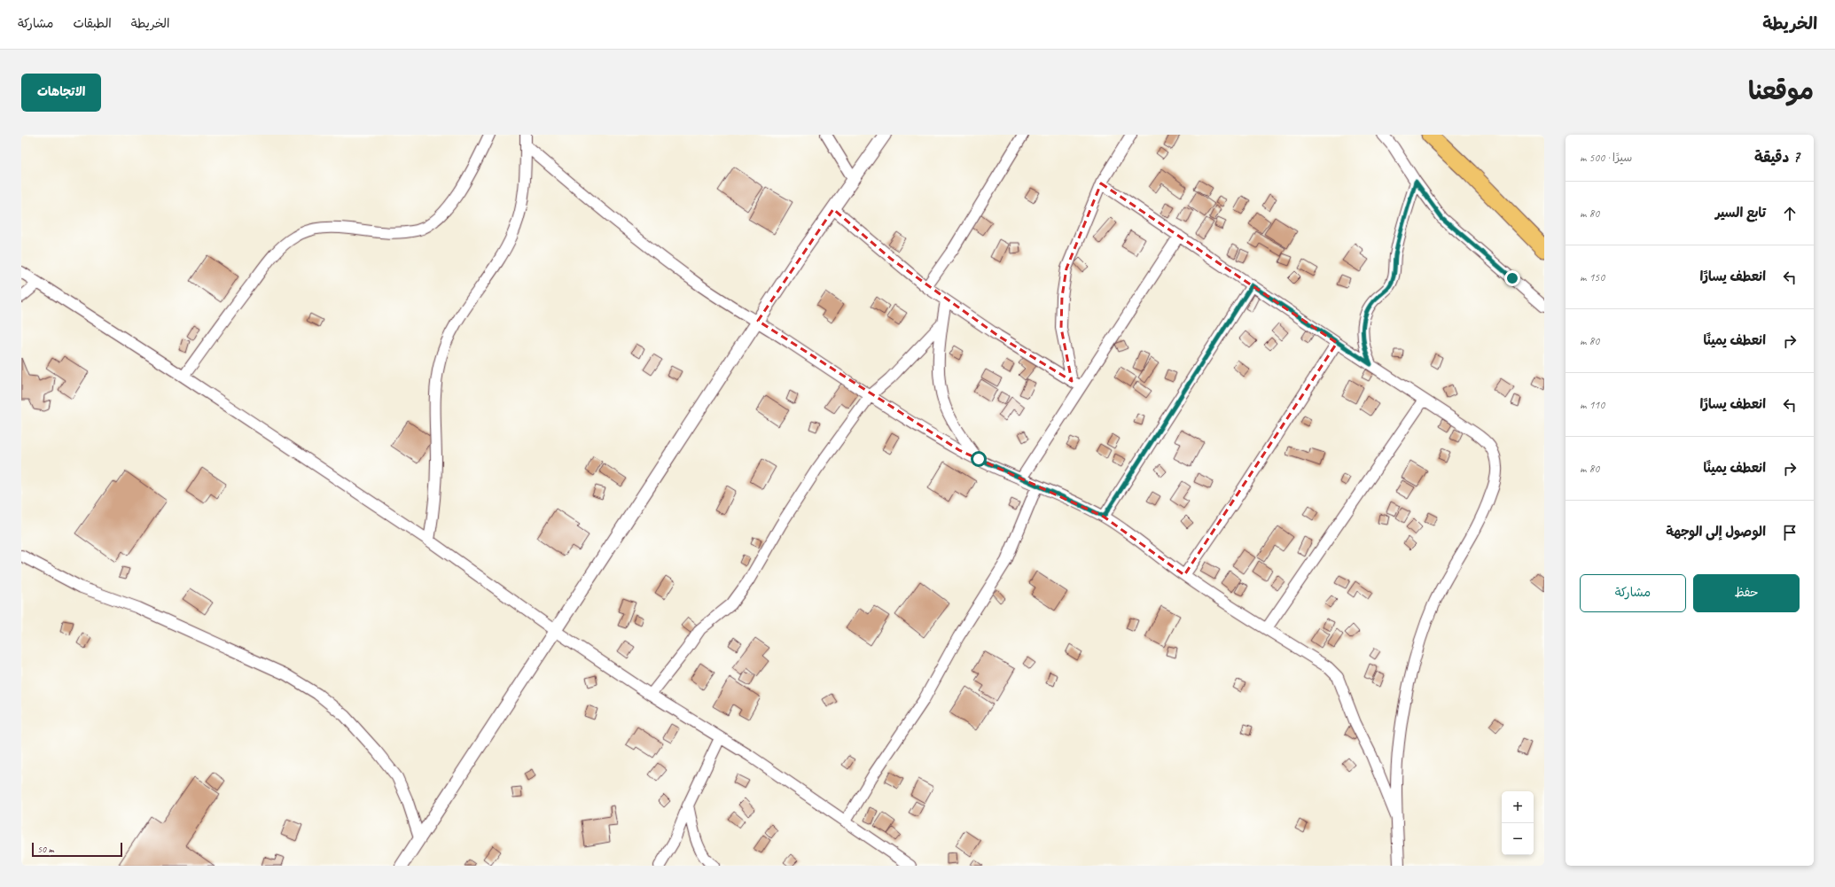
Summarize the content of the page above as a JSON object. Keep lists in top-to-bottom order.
{
  "scale_bar": "50 m",
  "page": {
    "header": "الخريطة",
    "nav": ["الخريطة", "الطبقات", "مشاركة"],
    "title": "موقعنا",
    "buttons": [
      "الاتجاهات",
      ["حفظ", "مشاركة"]
    ],
    "heading": ["7 دقيقة", "سيرًا · 500 m"],
    "list": [
      ["تابع السير", "80 m"],
      ["انعطف يسارًا", "150 m"],
      ["انعطف يمينًا", "80 m"],
      ["انعطف يسارًا", "110 m"],
      ["انعطف يمينًا", "80 m"],
      "الوصول إلى الوجهة"
    ],
    "map_buttons": ["+", "−"],
    "scale": "50 m"
  }
}
